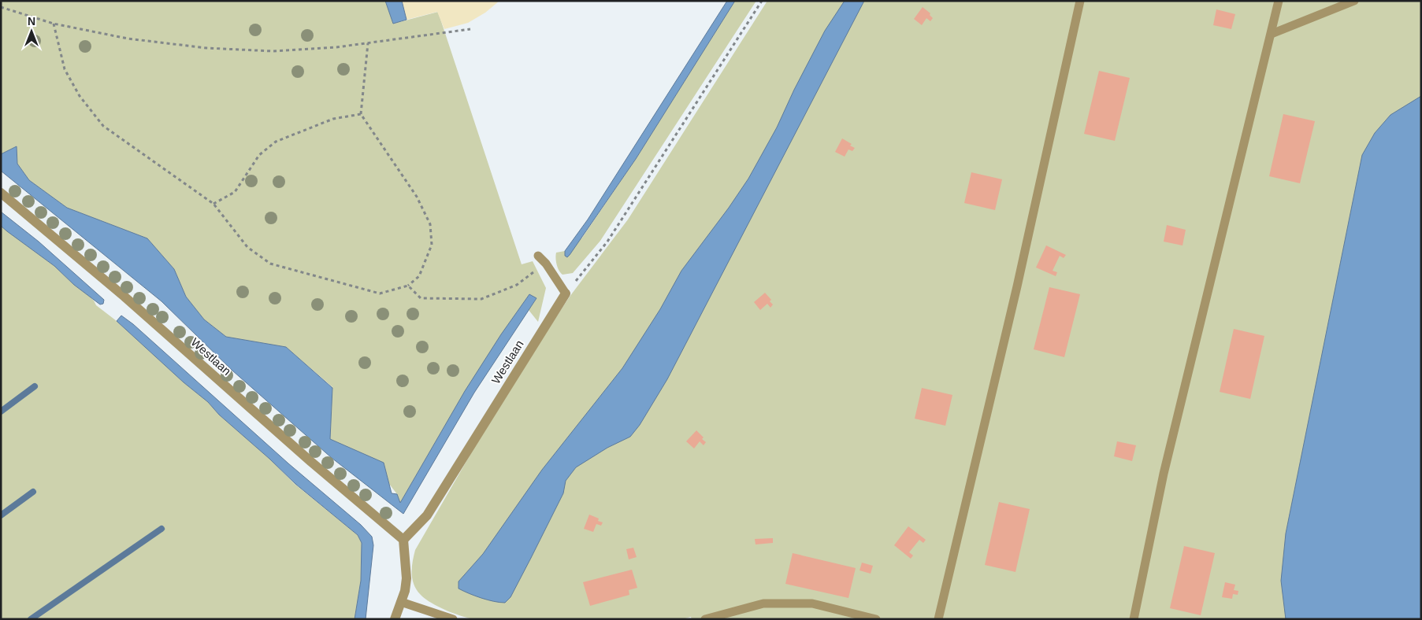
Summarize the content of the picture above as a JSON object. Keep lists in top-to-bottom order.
{
  "streets": {
    "street": ["Westlaan"]
  },
  "north": "top"
}
